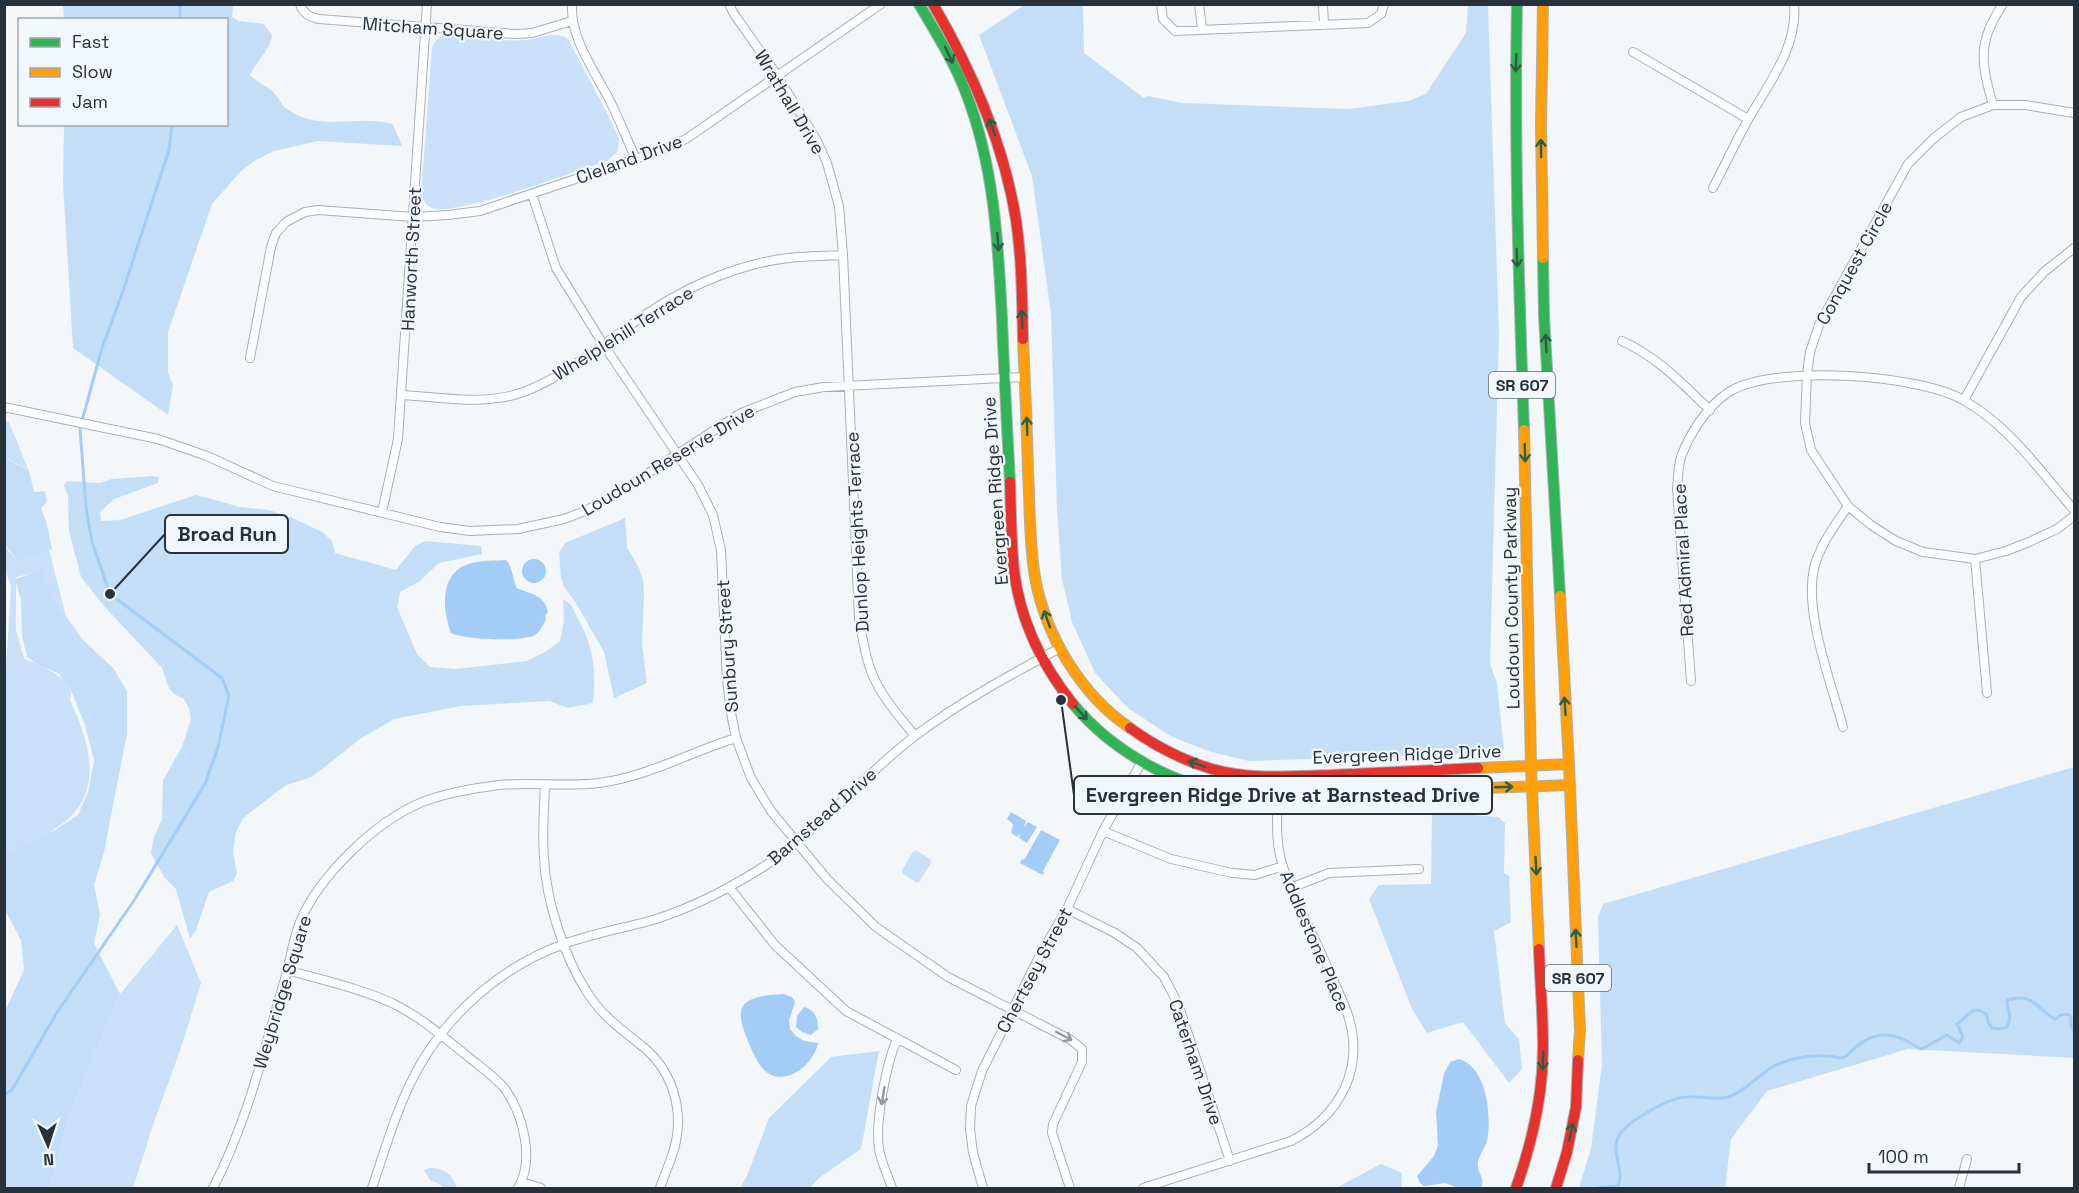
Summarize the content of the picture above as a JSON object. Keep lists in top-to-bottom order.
{
  "streets": {
    "street": [
      "Mitcham Square",
      "Wrathall Drive",
      "Cleland Drive",
      "Hanworth Street",
      "Conquest Circle",
      "Whelplehill Terrace",
      "SR 607",
      "Loudoun Reserve Drive",
      "Evergreen Ridge Drive",
      "Dunlop Heights Terrace",
      "Red Admiral Place",
      "Loudoun County Parkway",
      "Sunbury Street",
      "Barnstead Drive",
      "Addlestone Place",
      "Chertsey Street",
      "Weybridge Square",
      "Caterham Drive"
    ]
  },
  "crossings": [
    ["Mitcham Square", "Hanworth Street"],
    ["Wrathall Drive", "Cleland Drive"],
    ["Wrathall Drive", "Whelplehill Terrace"],
    ["Wrathall Drive", "Loudoun Reserve Drive"],
    ["Wrathall Drive", "Dunlop Heights Terrace"],
    ["Cleland Drive", "Hanworth Street"],
    ["Cleland Drive", "Sunbury Street"],
    ["Hanworth Street", "Whelplehill Terrace"],
    ["Hanworth Street", "Loudoun Reserve Drive"],
    ["Conquest Circle", "Red Admiral Place"],
    ["Whelplehill Terrace", "Sunbury Street"],
    ["SR 607", "Evergreen Ridge Drive"],
    ["Loudoun Reserve Drive", "Evergreen Ridge Drive"],
    ["Loudoun Reserve Drive", "Dunlop Heights Terrace"],
    ["Loudoun Reserve Drive", "Sunbury Street"],
    ["Evergreen Ridge Drive", "Loudoun County Parkway"],
    ["Evergreen Ridge Drive", "Barnstead Drive"],
    ["Evergreen Ridge Drive", "Addlestone Place"],
    ["Evergreen Ridge Drive", "Chertsey Street"],
    ["Dunlop Heights Terrace", "Barnstead Drive"],
    ["Sunbury Street", "Barnstead Drive"],
    ["Sunbury Street", "Chertsey Street"],
    ["Sunbury Street", "Weybridge Square"],
    ["Addlestone Place", "Caterham Drive"],
    ["Chertsey Street", "Caterham Drive"]
  ],
  "places": ["Broad Run", "Evergreen Ridge Drive at Barnstead Drive"],
  "legend": ["Fast", "Slow", "Jam"],
  "scale_bar": "100 m",
  "north": "bottom"
}
